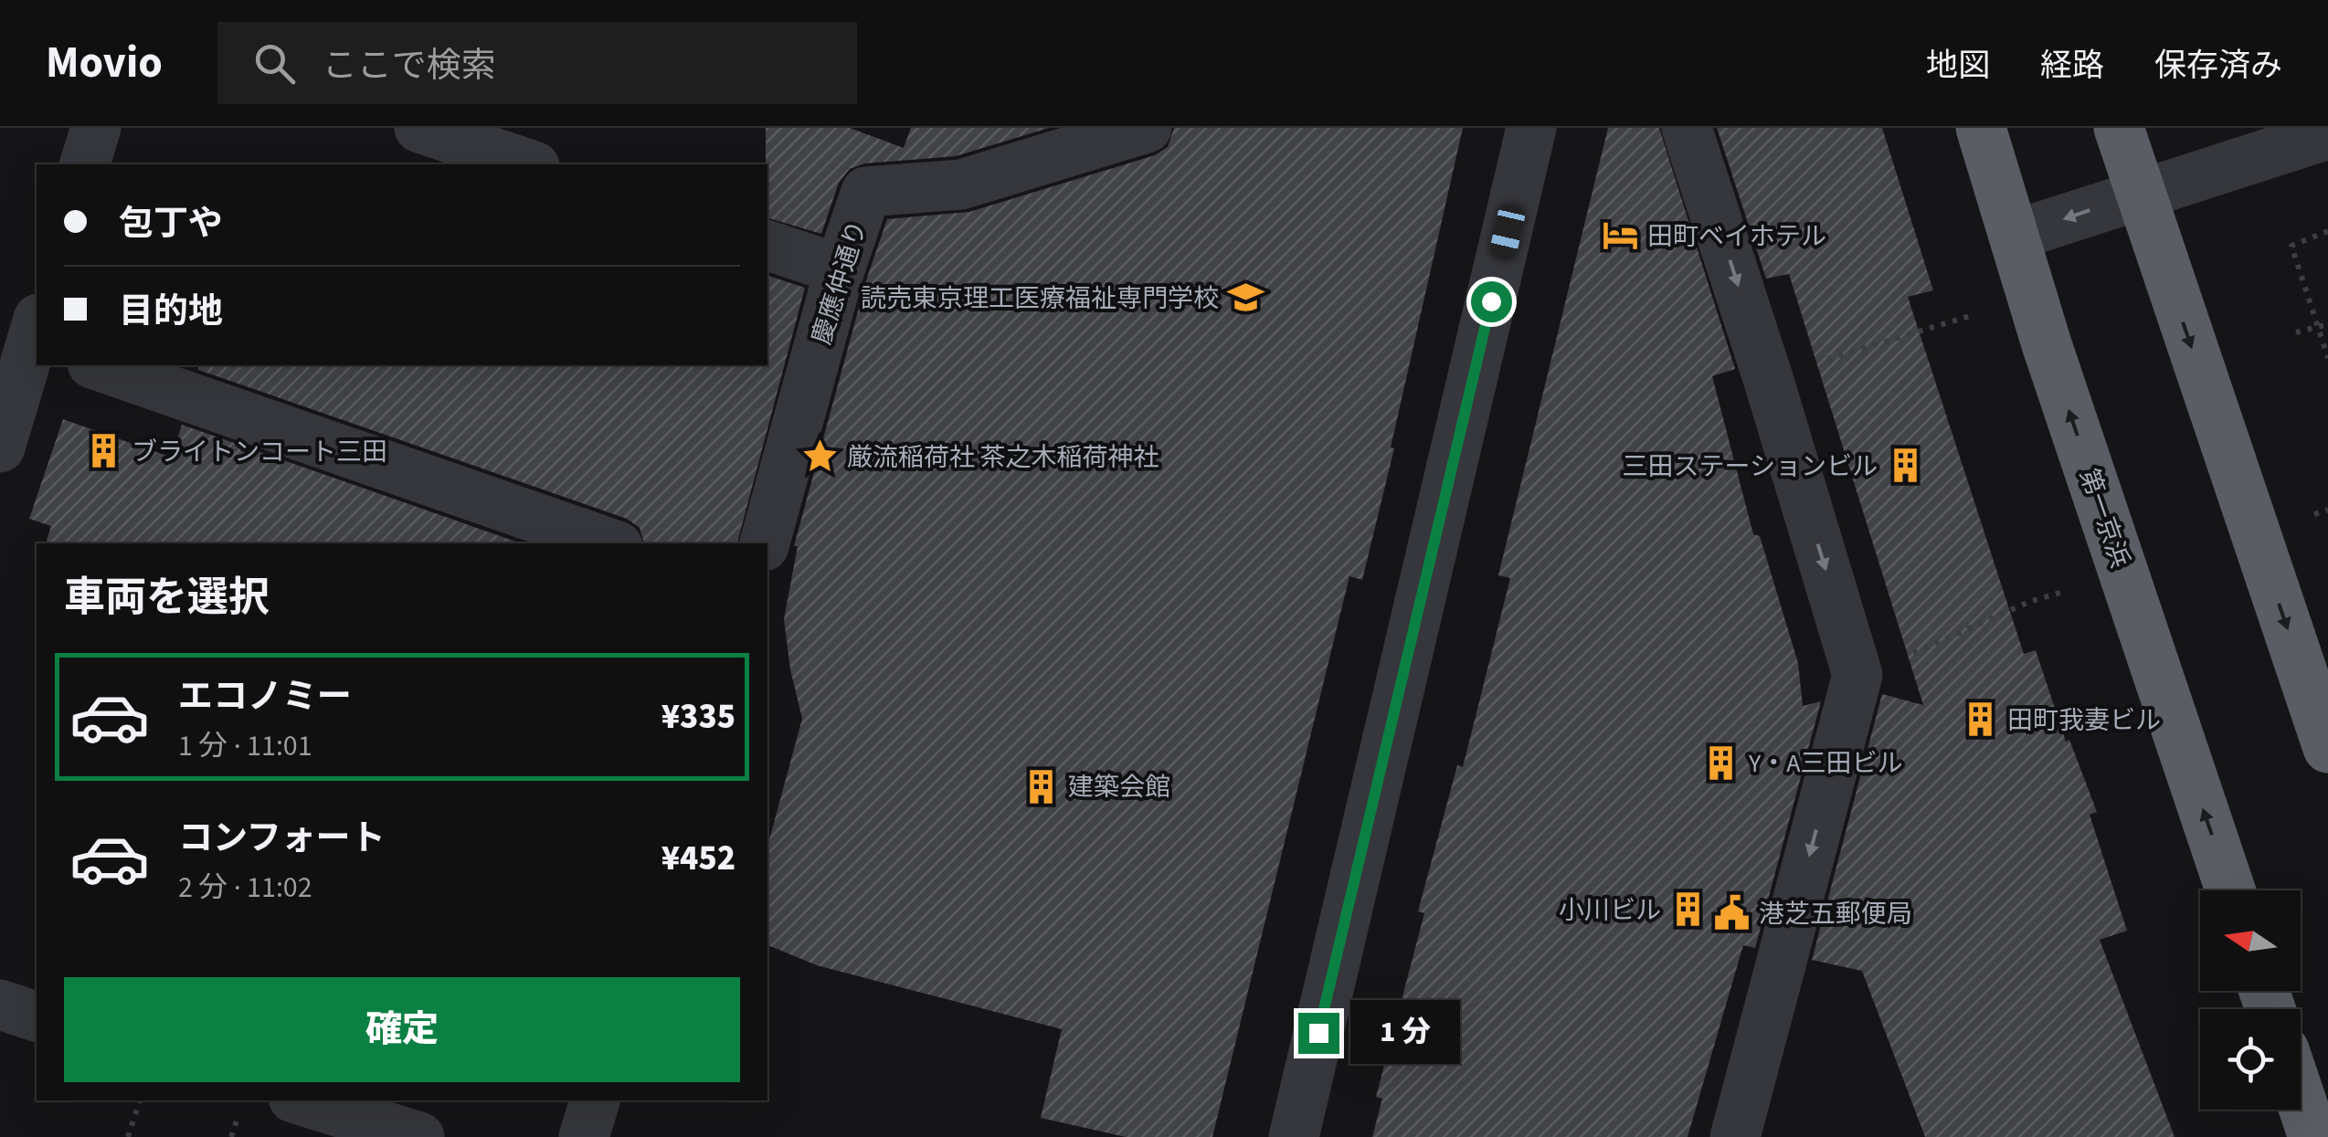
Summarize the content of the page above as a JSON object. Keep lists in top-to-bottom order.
{
  "streets": {
    "highway": ["第一京浜"],
    "street": ["慶應仲通り"]
  },
  "places": {
    "hotel": ["田町ベイホテル"],
    "school or university": ["読売東京理工医療福祉専門学校"],
    "building": [
      "ブライトンコート三田",
      "三田ステーションビル",
      "田町我妻ビル",
      "Y・A三田ビル",
      "建築会館",
      "小川ビル"
    ],
    "place": ["厳流稲荷社 茶之木稲荷神社"],
    "public building": ["港芝五郵便局"]
  },
  "north": "left",
  "page": {
    "header": "Movio",
    "search": "ここで検索",
    "nav": ["地図", "経路", "保存済み"],
    "banner": ["包丁や", "目的地"],
    "heading": "車両を選択",
    "list": [
      {
        "name": "エコノミー",
        "note": "1 分 · 11:01",
        "value": "¥335"
      },
      {
        "name": "コンフォート",
        "note": "2 分 · 11:02",
        "value": "¥452"
      }
    ],
    "buttons": "確定",
    "bubble": "1 分"
  }
}
